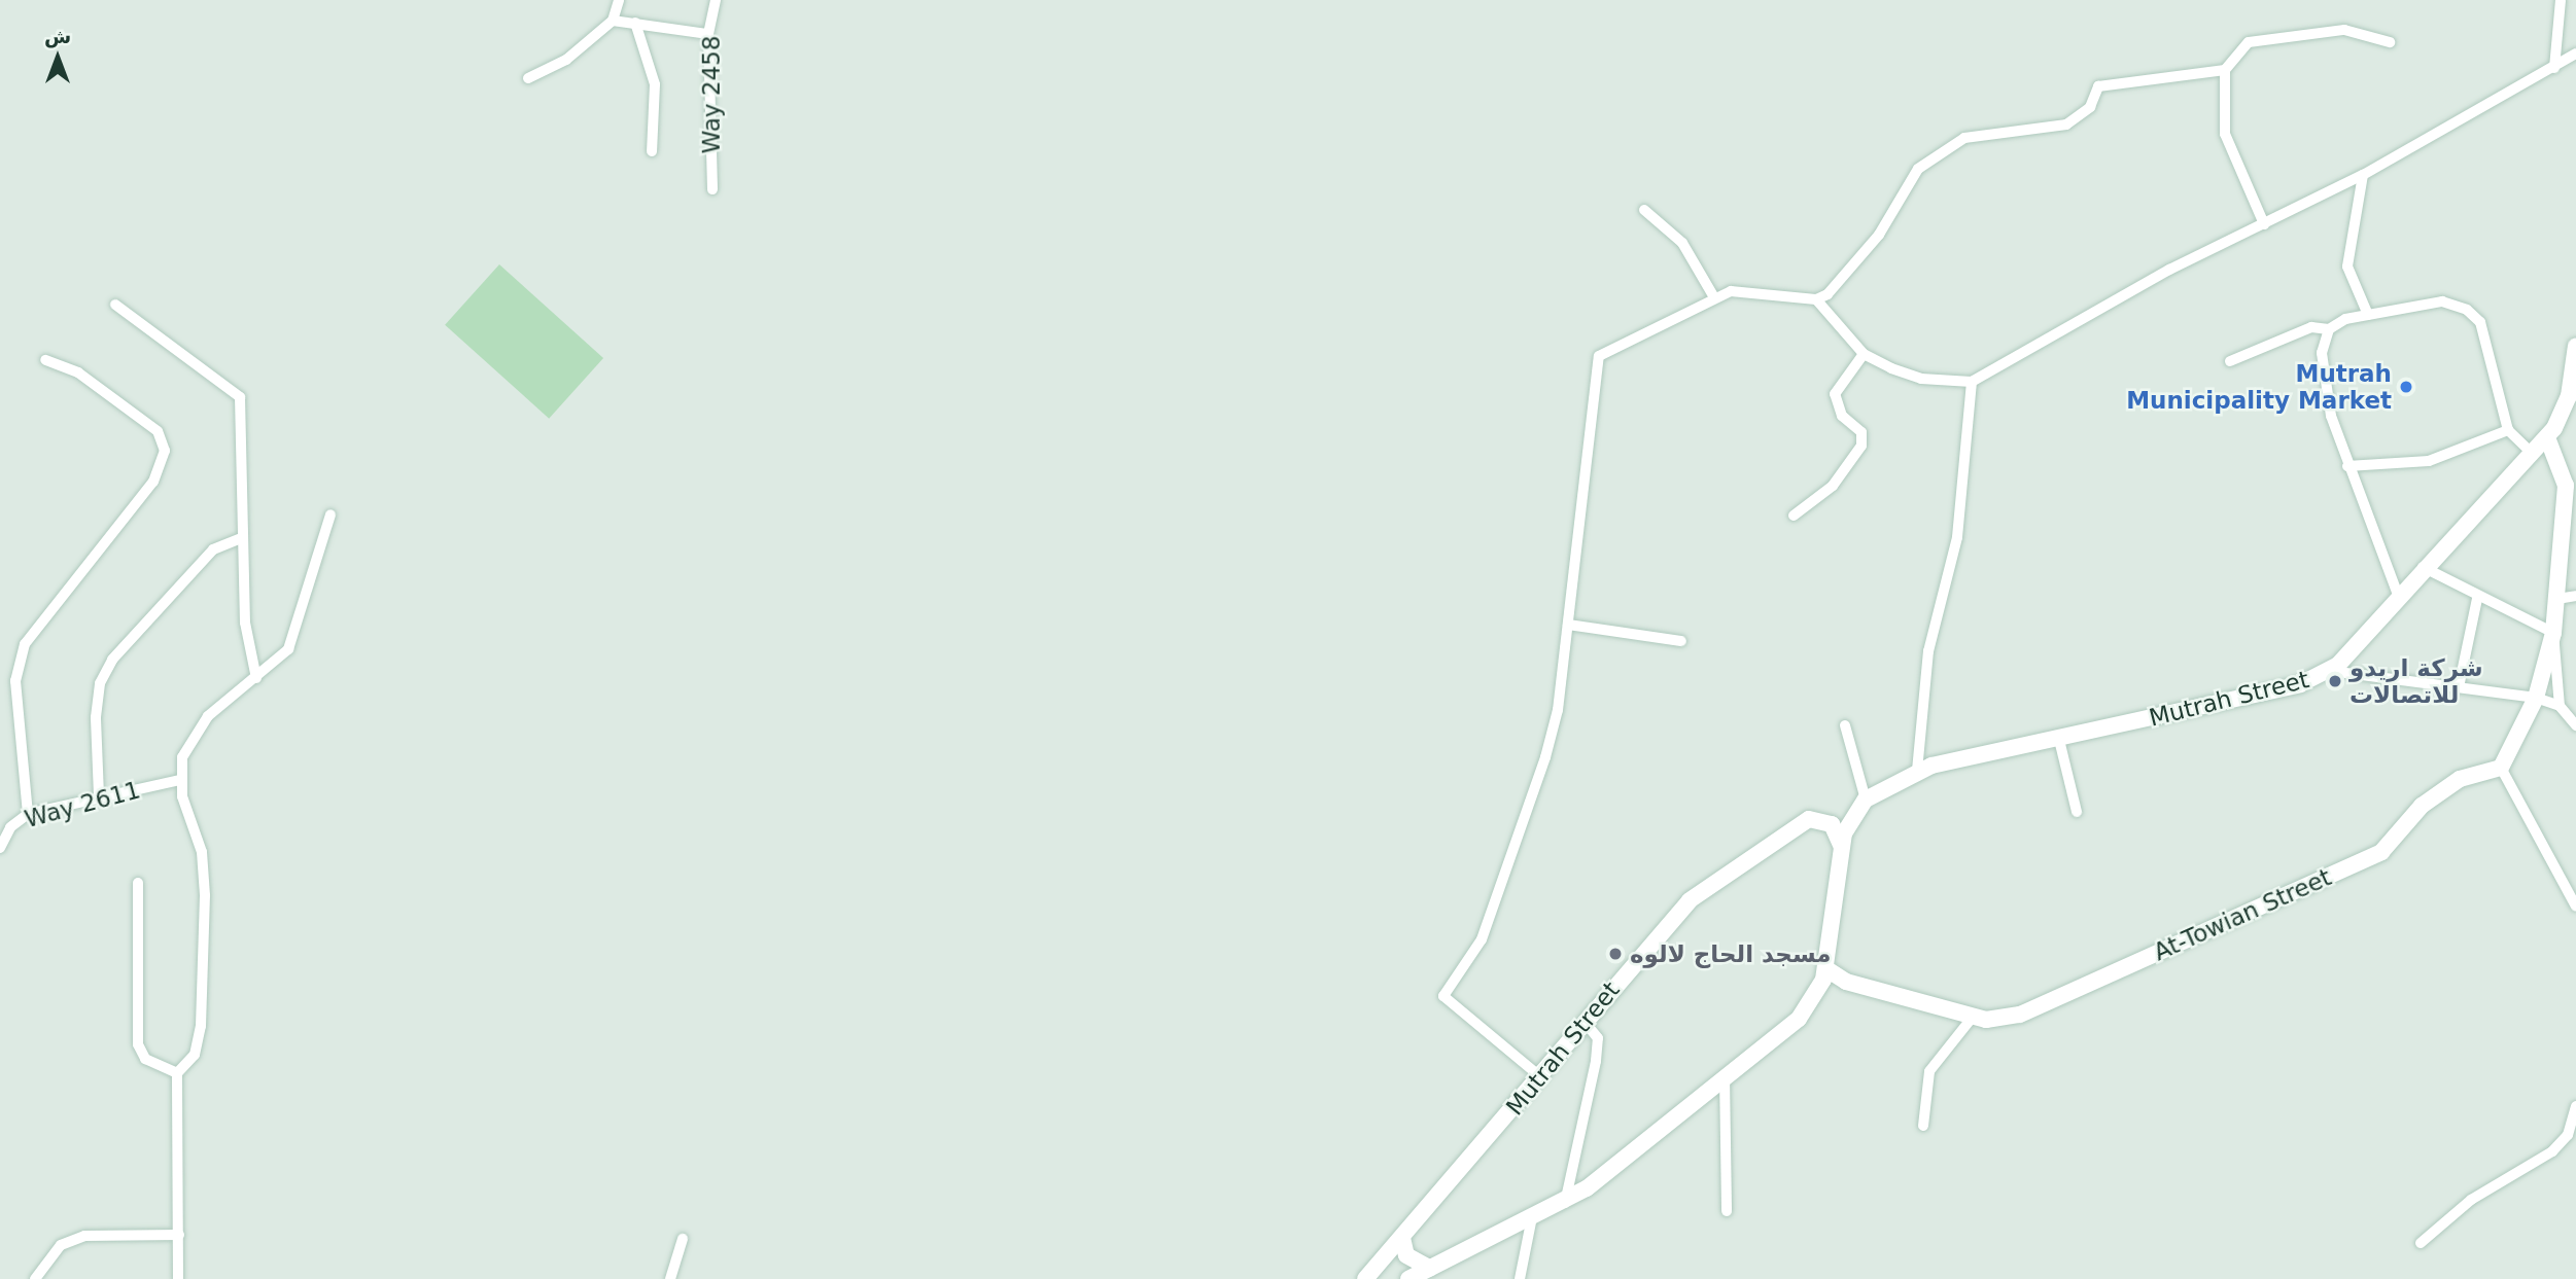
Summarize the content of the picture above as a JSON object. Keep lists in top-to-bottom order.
{
  "streets": {
    "main road": ["Mutrah Street", "At-Towian Street"],
    "street": ["Way 2458", "Way 2611"]
  },
  "crossings": [
    ["Mutrah Street", "At-Towian Street"]
  ],
  "places": ["Mutrah Municipality Market", "شركة اريدو للاتصالات", "مسجد الحاج لالوه"],
  "north": "top"
}
